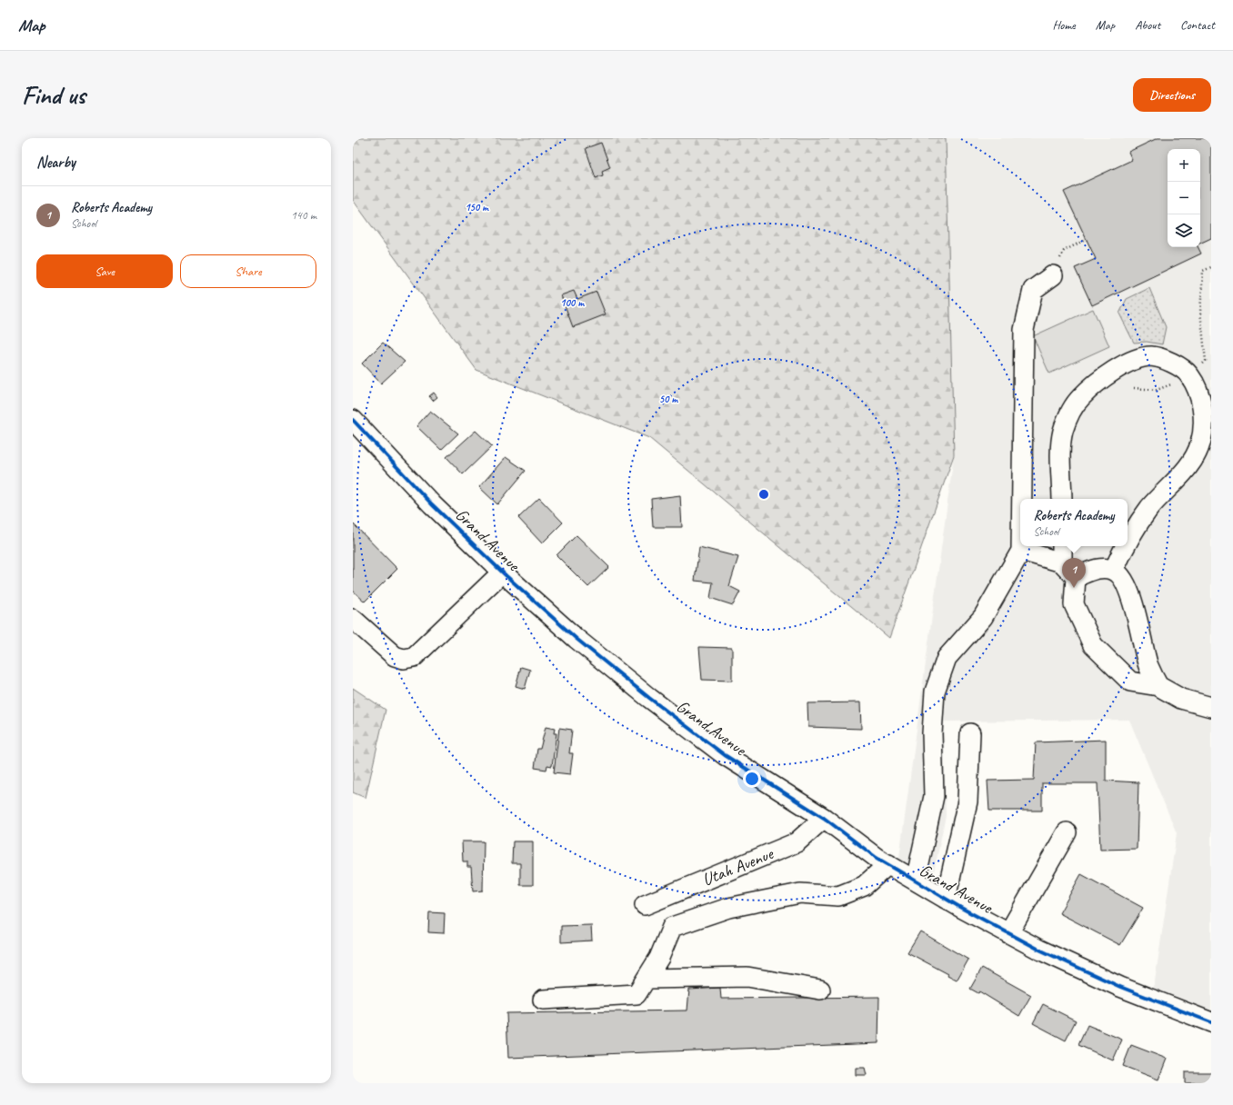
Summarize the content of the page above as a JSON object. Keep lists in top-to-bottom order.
{
  "streets": {
    "street": ["Grand Avenue", "Utah Avenue"]
  },
  "crossings": [
    ["Grand Avenue", "Utah Avenue"]
  ],
  "page": {
    "header": "Map",
    "nav": [
      "Home",
      "Map",
      "About",
      "Contact"
    ],
    "buttons": [
      "Directions",
      ["Save", "Share"]
    ],
    "title": "Find us",
    "heading": "Nearby",
    "map_buttons": ["+", "−"],
    "list": [
      {
        "mark": "1",
        "name": "Roberts Academy",
        "note": "School",
        "value": "140 m"
      }
    ],
    "popup": ["Roberts Academy", "School"],
    "pins": "1"
  },
  "rings": ["150 m", "100 m", "50 m"]
}
